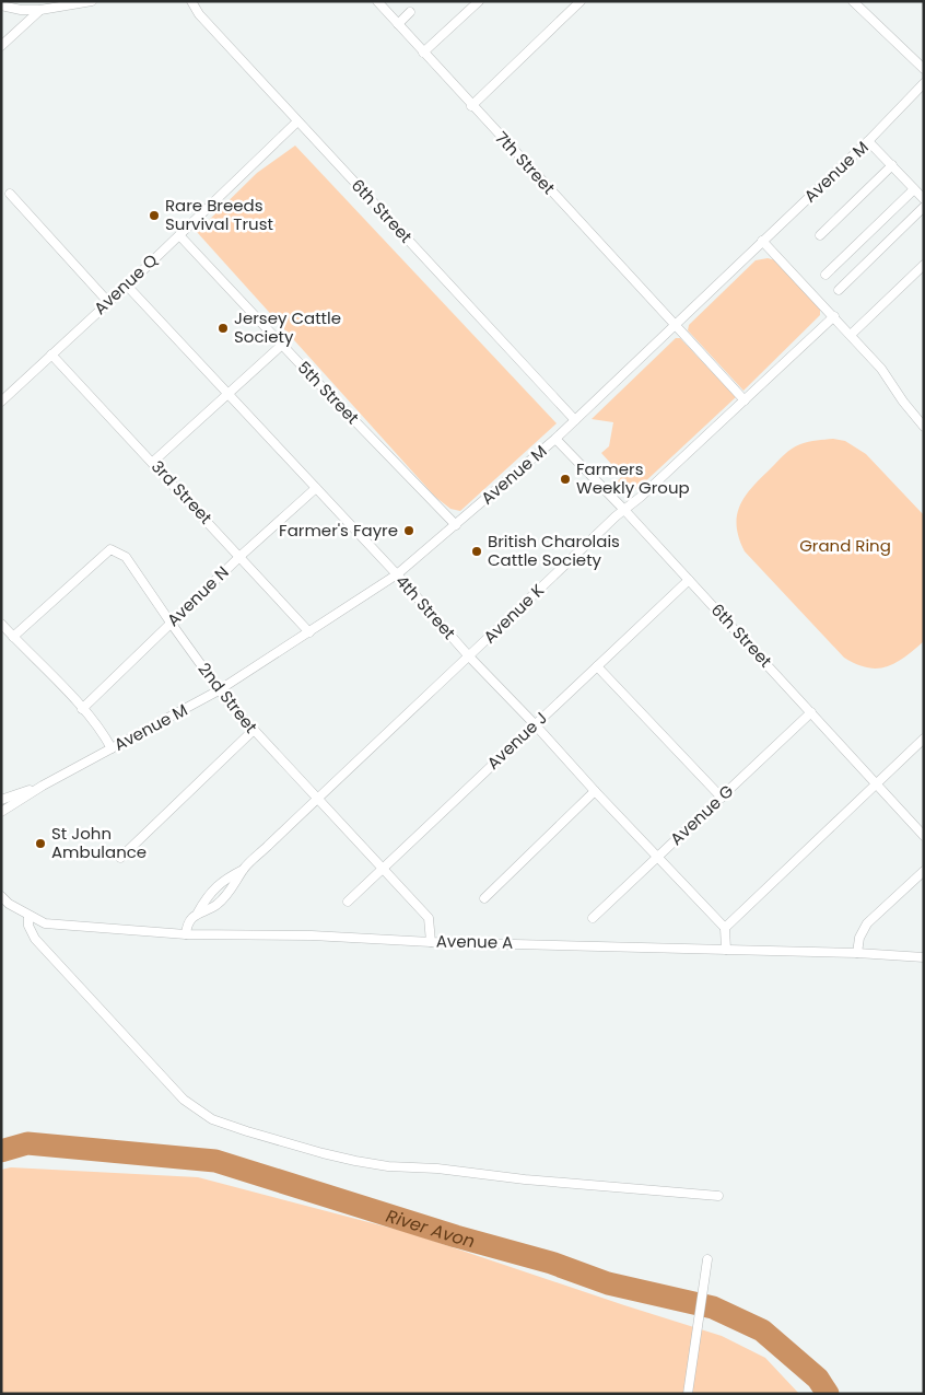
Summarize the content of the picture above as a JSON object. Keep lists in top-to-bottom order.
{
  "streets": {
    "lane": [
      "7th Street",
      "Avenue M",
      "6th Street",
      "Avenue Q",
      "5th Street",
      "3rd Street",
      "Avenue N",
      "4th Street",
      "Avenue K",
      "2nd Street",
      "Avenue J",
      "Avenue G",
      "Avenue A"
    ]
  },
  "crossings": [
    ["7th Street", "Avenue M"],
    ["7th Street", "Avenue K"],
    ["Avenue M", "6th Street"],
    ["Avenue M", "5th Street"],
    ["Avenue M", "3rd Street"],
    ["Avenue M", "4th Street"],
    ["Avenue M", "2nd Street"],
    ["6th Street", "Avenue Q"],
    ["6th Street", "Avenue K"],
    ["6th Street", "Avenue J"],
    ["6th Street", "Avenue G"],
    ["Avenue Q", "5th Street"],
    ["Avenue Q", "3rd Street"],
    ["Avenue Q", "4th Street"],
    ["3rd Street", "Avenue N"],
    ["Avenue N", "4th Street"],
    ["Avenue N", "2nd Street"],
    ["4th Street", "Avenue K"],
    ["4th Street", "Avenue J"],
    ["4th Street", "Avenue G"],
    ["Avenue K", "2nd Street"],
    ["Avenue K", "Avenue A"],
    ["2nd Street", "Avenue J"],
    ["2nd Street", "Avenue A"]
  ],
  "water": ["River Avon"],
  "parks": ["Grand Ring"],
  "places": [
    "Rare Breeds Survival Trust",
    "Jersey Cattle Society",
    "Farmers Weekly Group",
    "Farmer's Fayre",
    "British Charolais Cattle Society",
    "St John Ambulance"
  ]
}
